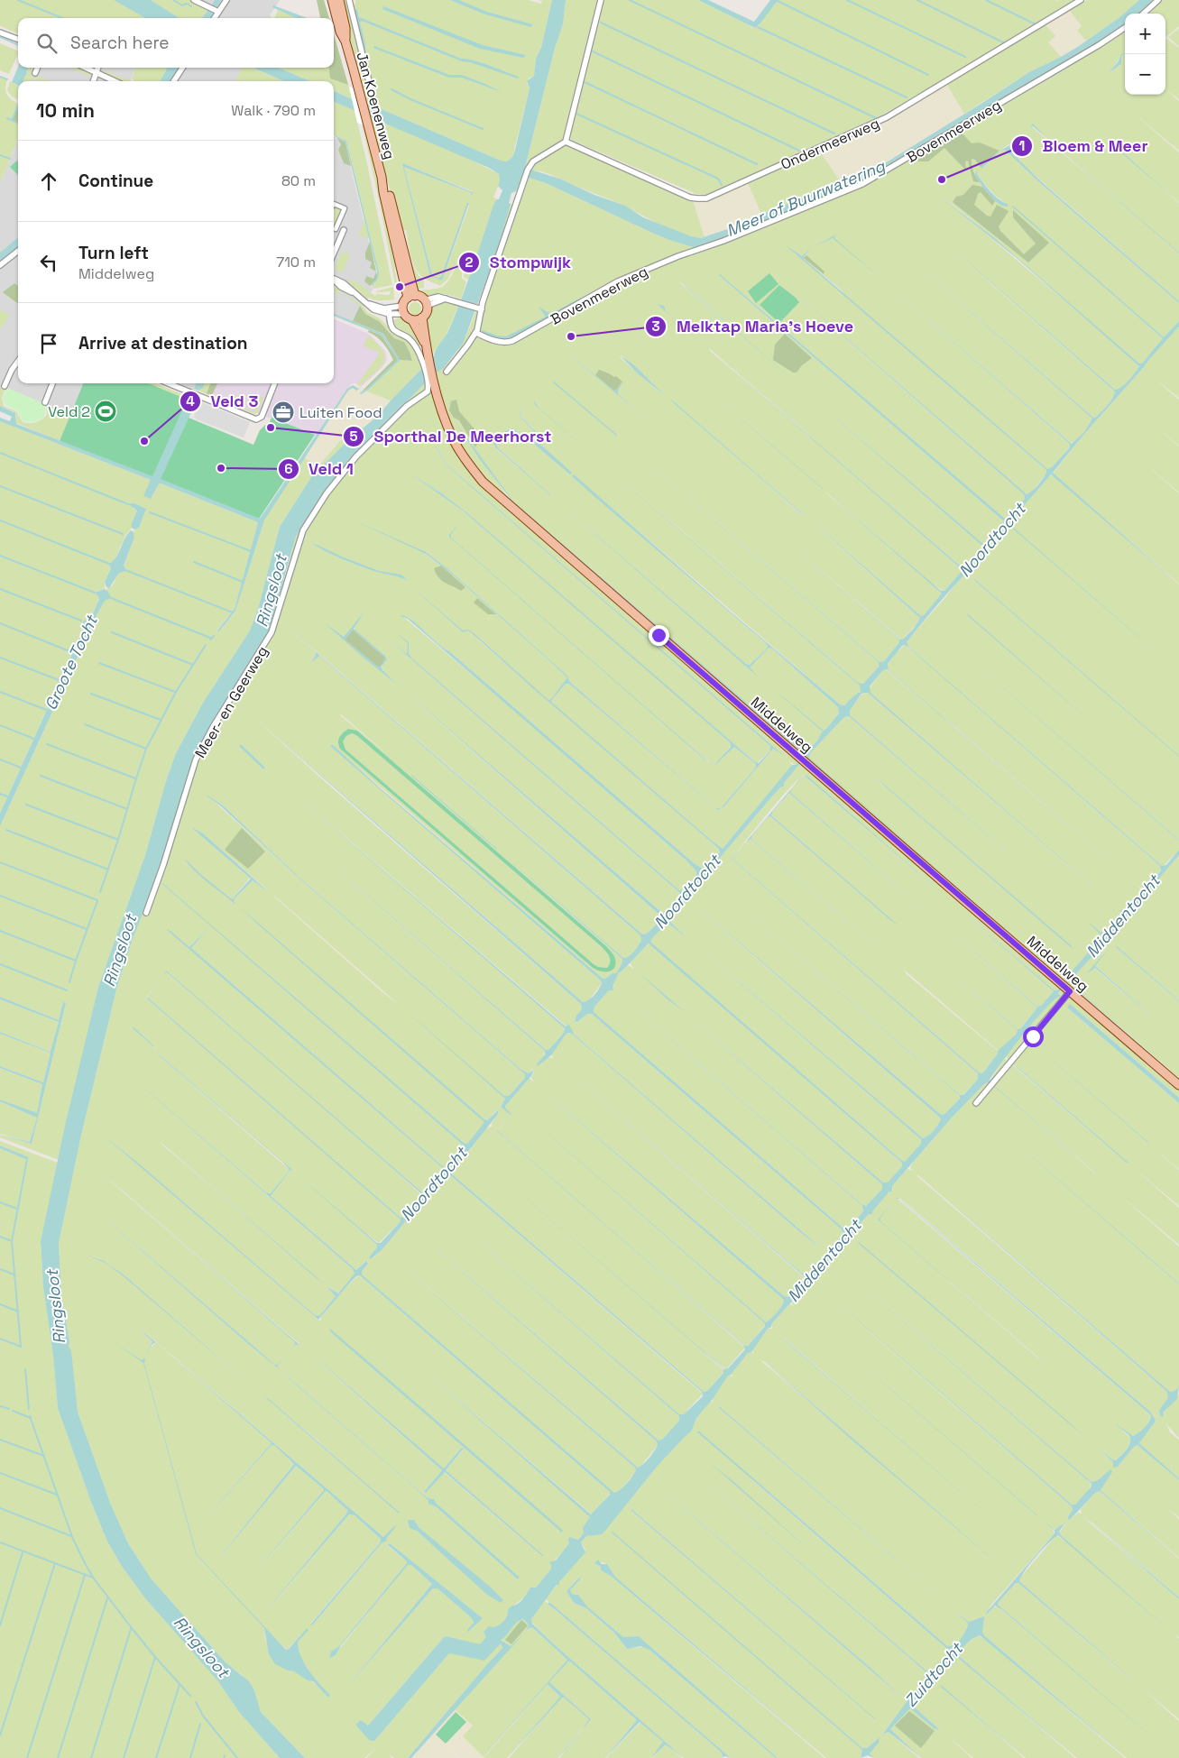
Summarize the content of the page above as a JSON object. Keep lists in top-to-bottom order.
{
  "streets": {
    "main road": ["Jan Koenenweg", "Middelweg"],
    "street": ["Bovenmeerweg", "Ondermeerweg", "Meer- en Geerweg"]
  },
  "crossings": [
    ["Jan Koenenweg", "Middelweg"],
    ["Meer- en Geerweg", "Middelweg"]
  ],
  "water": [
    "Meer of Buurwatering",
    "Noordtocht",
    "Ringsloot",
    "Groote Tocht",
    "Middentocht",
    "Zuidtocht"
  ],
  "places": {
    "other": [
      "Bloem & Meer",
      "Stompwijk",
      "Melktap Maria's Hoeve",
      "Sporthal De Meerhorst",
      "Veld 3",
      "Veld 1"
    ],
    "sports": ["Veld 2"],
    "office": ["Luiten Food"]
  },
  "page": {
    "map_buttons": ["+", "−"],
    "search": "Search here",
    "heading": ["10 min", "Walk · 790 m"],
    "list": [
      ["Continue", "80 m"],
      ["Turn left", "Middelweg", "710 m"],
      "Arrive at destination"
    ]
  }
}
